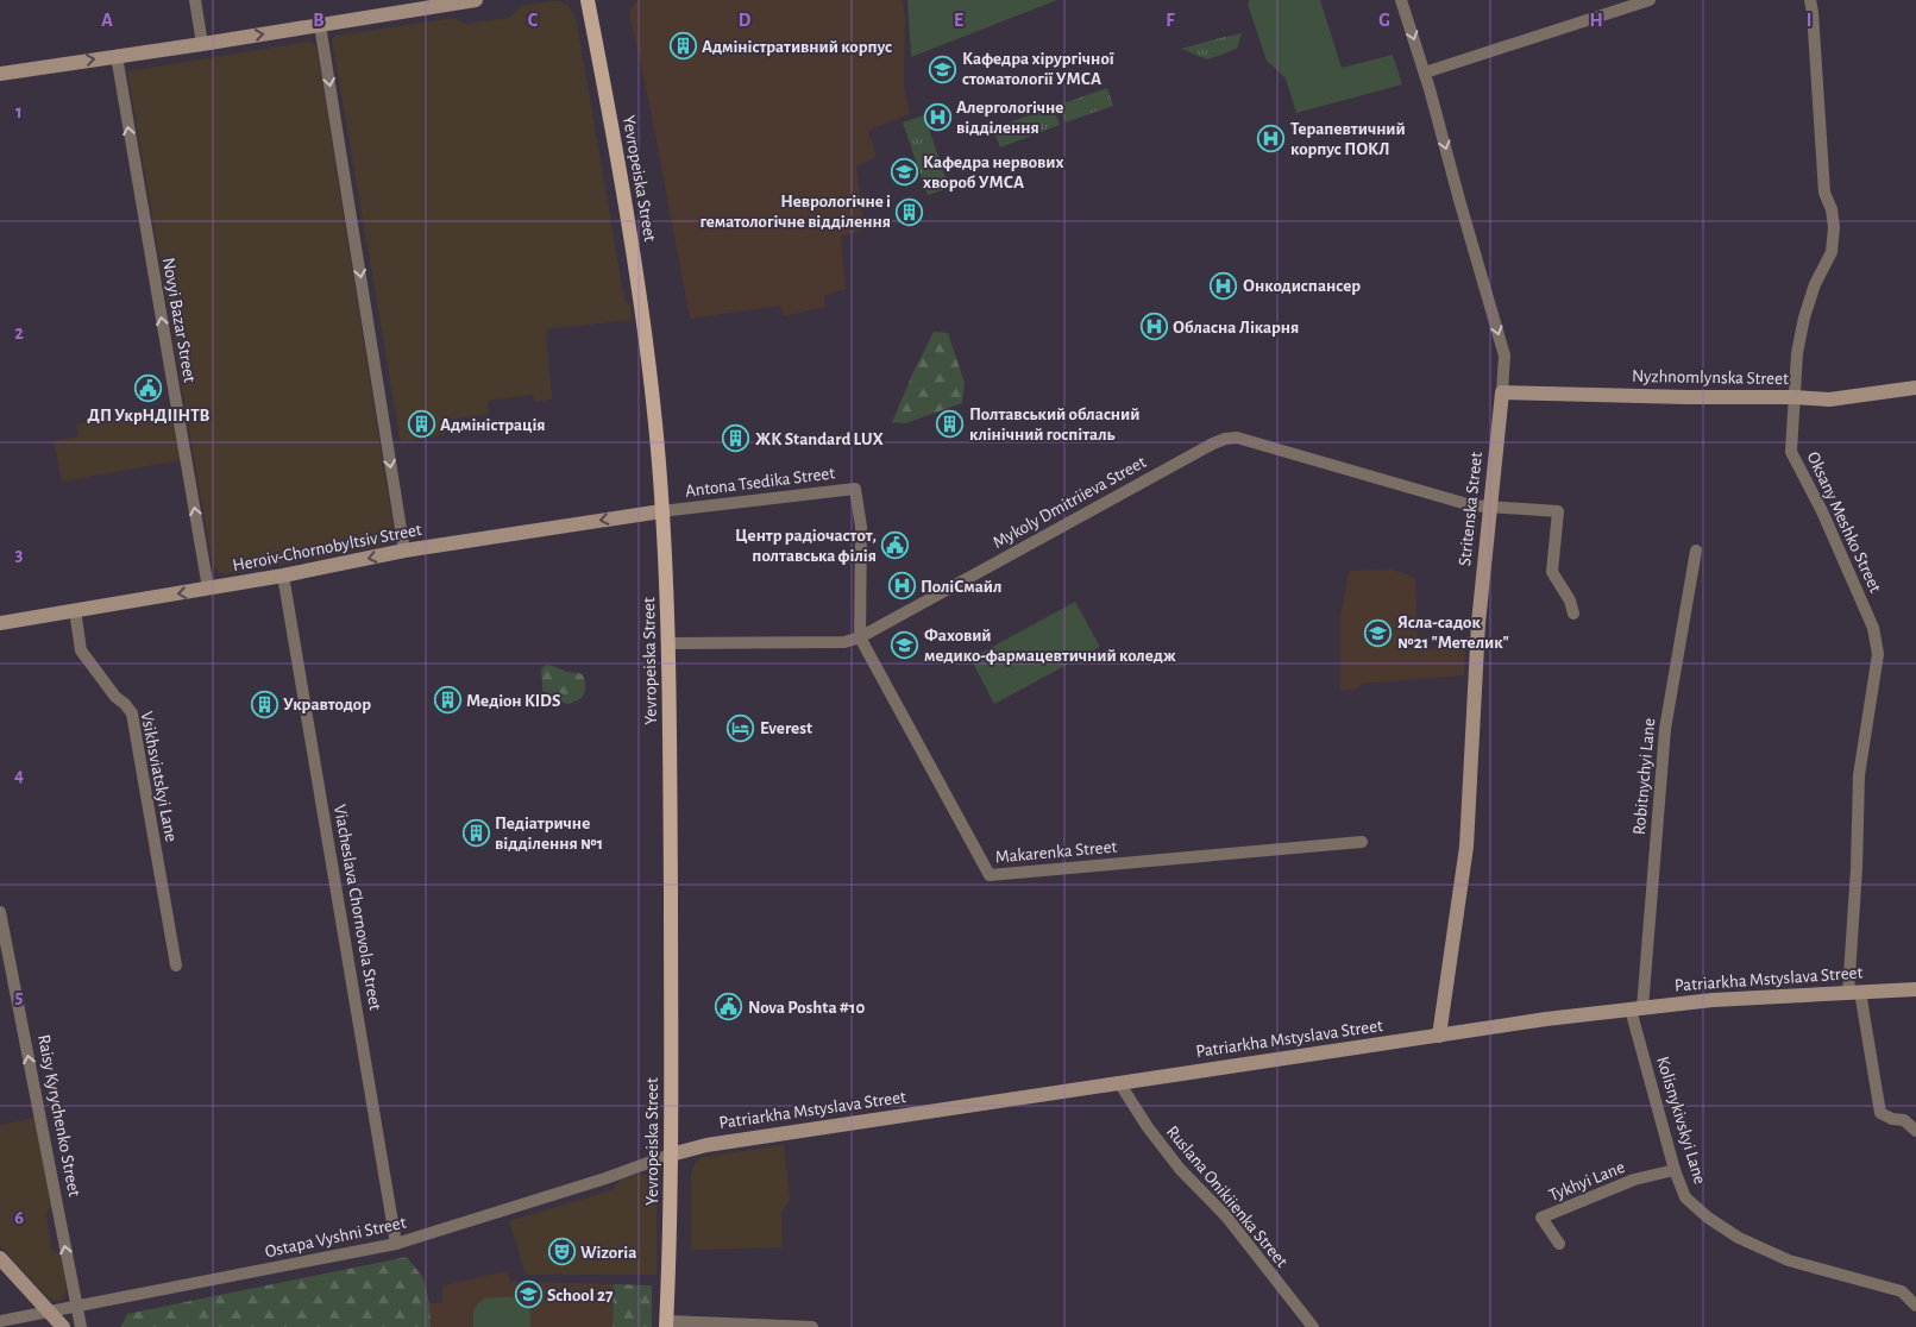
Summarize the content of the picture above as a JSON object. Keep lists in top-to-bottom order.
{
  "streets": {
    "main road": [
      "Yevropeiska Street",
      "Nyzhnomlynska Street",
      "Stritenska Street",
      "Heroiv-Chornobyltsiv Street",
      "Patriarkha Mstyslava Street"
    ],
    "street": [
      "Novyi Bazar Street",
      "Antona Tsedika Street",
      "Mykoly Dmitriieva Street",
      "Oksany Meshko Street",
      "Vsikhsviatskyi Lane",
      "Robitnychyi Lane",
      "Makarenka Street",
      "Viacheslava Chornovola Street",
      "Raisy Kyrychenko Street",
      "Kolisnykivskyi Lane",
      "Tykhyi Lane",
      "Ruslana Onikiienka Street",
      "Ostapa Vyshni Street"
    ]
  },
  "crossings": [
    ["Yevropeiska Street", "Antona Tsedika Street"],
    ["Yevropeiska Street", "Mykoly Dmitriieva Street"],
    ["Yevropeiska Street", "Heroiv-Chornobyltsiv Street"],
    ["Yevropeiska Street", "Patriarkha Mstyslava Street"],
    ["Yevropeiska Street", "Ostapa Vyshni Street"],
    ["Novyi Bazar Street", "Heroiv-Chornobyltsiv Street"],
    ["Nyzhnomlynska Street", "Stritenska Street"],
    ["Nyzhnomlynska Street", "Oksany Meshko Street"],
    ["Antona Tsedika Street", "Mykoly Dmitriieva Street"],
    ["Antona Tsedika Street", "Heroiv-Chornobyltsiv Street"],
    ["Antona Tsedika Street", "Makarenka Street"],
    ["Mykoly Dmitriieva Street", "Stritenska Street"],
    ["Mykoly Dmitriieva Street", "Makarenka Street"],
    ["Stritenska Street", "Patriarkha Mstyslava Street"],
    ["Oksany Meshko Street", "Patriarkha Mstyslava Street"],
    ["Heroiv-Chornobyltsiv Street", "Vsikhsviatskyi Lane"],
    ["Heroiv-Chornobyltsiv Street", "Viacheslava Chornovola Street"],
    ["Robitnychyi Lane", "Patriarkha Mstyslava Street"],
    ["Robitnychyi Lane", "Kolisnykivskyi Lane"],
    ["Viacheslava Chornovola Street", "Ostapa Vyshni Street"],
    ["Patriarkha Mstyslava Street", "Kolisnykivskyi Lane"],
    ["Patriarkha Mstyslava Street", "Ruslana Onikiienka Street"],
    ["Patriarkha Mstyslava Street", "Ostapa Vyshni Street"],
    ["Raisy Kyrychenko Street", "Ostapa Vyshni Street"],
    ["Kolisnykivskyi Lane", "Tykhyi Lane"]
  ],
  "one_way": [
    "Novyi Bazar Street",
    "Stritenska Street",
    "Heroiv-Chornobyltsiv Street",
    "Raisy Kyrychenko Street"
  ],
  "places": {
    "building": [
      "Адміністративний корпус",
      "Неврологічне і гематологічне відділення",
      "Адміністрація",
      "Полтавський обласний клінічний госпіталь",
      "ЖК Standard LUX",
      "Медіон KIDS",
      "Укравтодор",
      "Педіатричне відділення №1"
    ],
    "school or university": [
      "Кафедра хірургічної стоматології УМСА",
      "Кафедра нервових хвороб УМСА",
      "Ясла-садок №21 \"Метелик\"",
      "Фаховий медико-фармацевтичний коледж",
      "School 27"
    ],
    "hospital": [
      "Алергологічне відділення",
      "Терапевтичний корпус ПОКЛ",
      "Онкодиспансер",
      "Обласна Лікарня",
      "ПоліСмайл"
    ],
    "public building": ["ДП УкрНДІІНТВ", "Центр радіочастот, полтавська філія", "Nova Poshta #10"],
    "hotel": ["Everest"],
    "theatre": ["Wizoria"]
  },
  "grid": {
    "columns": [
      "A",
      "B",
      "C",
      "D",
      "E",
      "F",
      "G",
      "H",
      "I"
    ],
    "rows": [
      "1",
      "2",
      "3",
      "4",
      "5",
      "6"
    ]
  }
}
